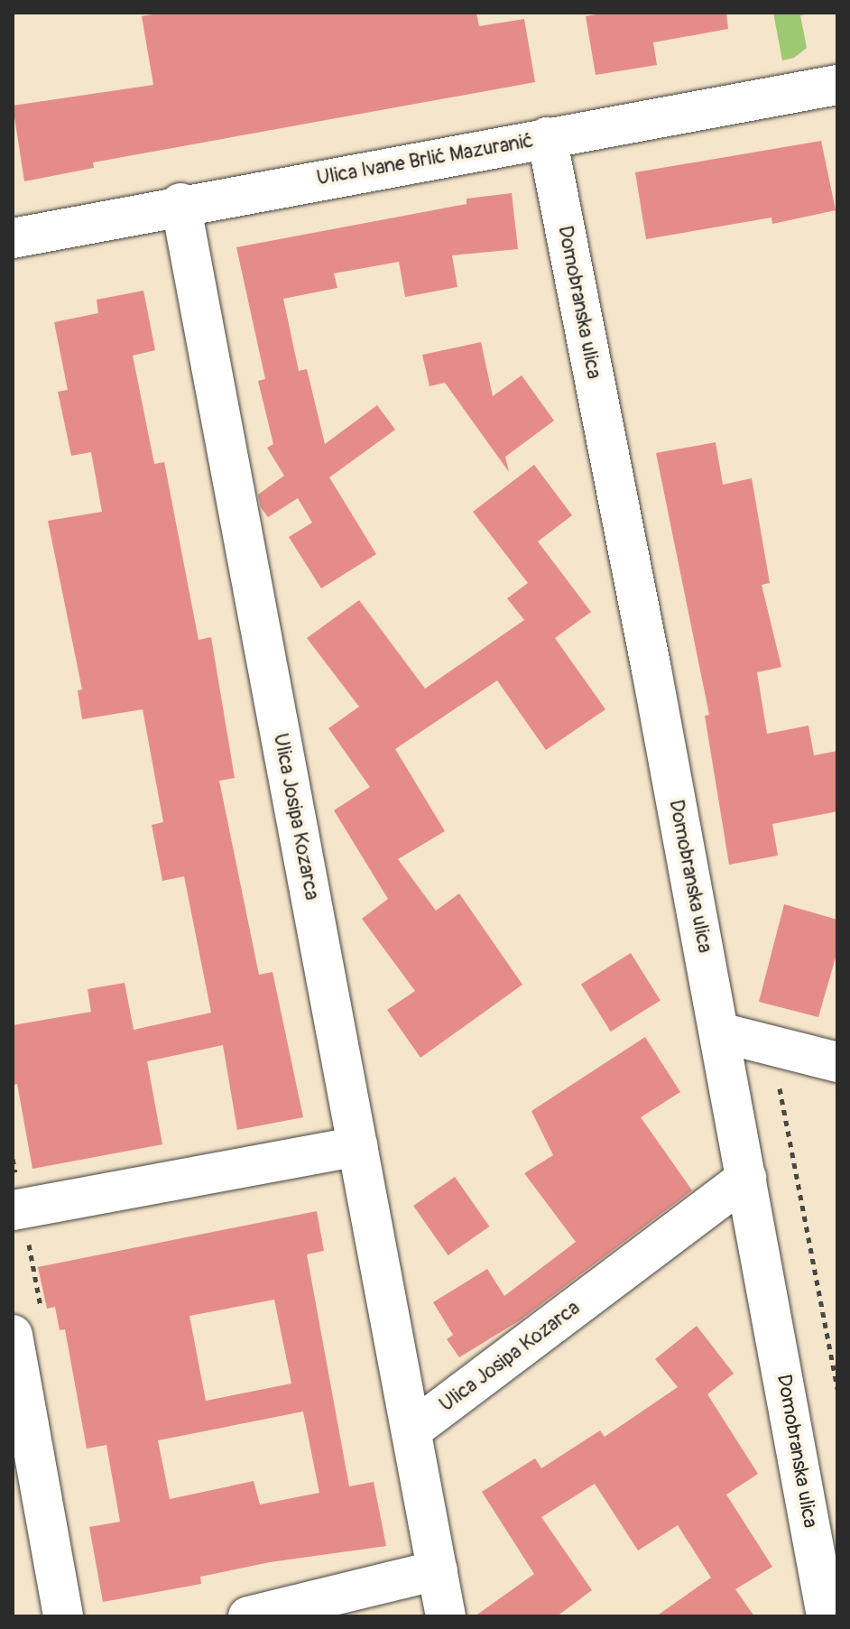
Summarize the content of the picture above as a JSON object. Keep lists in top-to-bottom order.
{
  "streets": {
    "street": ["Ulica Ivane Brlić Mazuranić", "Domobranska ulica", "Ulica Josipa Kozarca"]
  },
  "crossings": [
    ["Ulica Ivane Brlić Mazuranić", "Domobranska ulica"],
    ["Ulica Ivane Brlić Mazuranić", "Ulica Josipa Kozarca"],
    ["Domobranska ulica", "Ulica Josipa Kozarca"]
  ]
}
